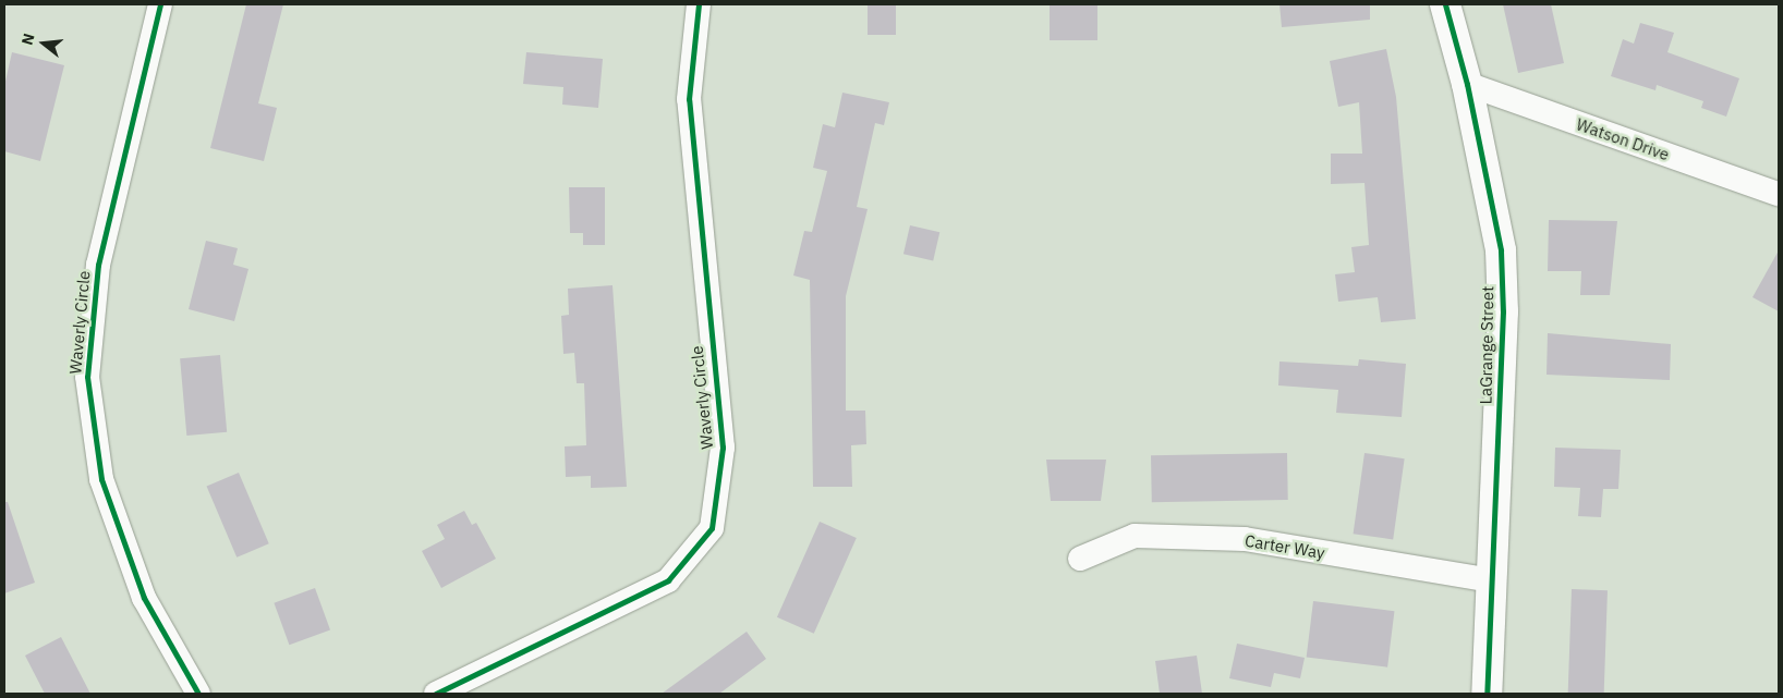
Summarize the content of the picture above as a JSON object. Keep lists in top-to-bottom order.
{
  "streets": {
    "street": [
      "Watson Drive",
      "Waverly Circle",
      "LaGrange Street",
      "Carter Way"
    ]
  },
  "crossings": [
    ["Watson Drive", "LaGrange Street"],
    ["LaGrange Street", "Carter Way"]
  ],
  "north": "left"
}
